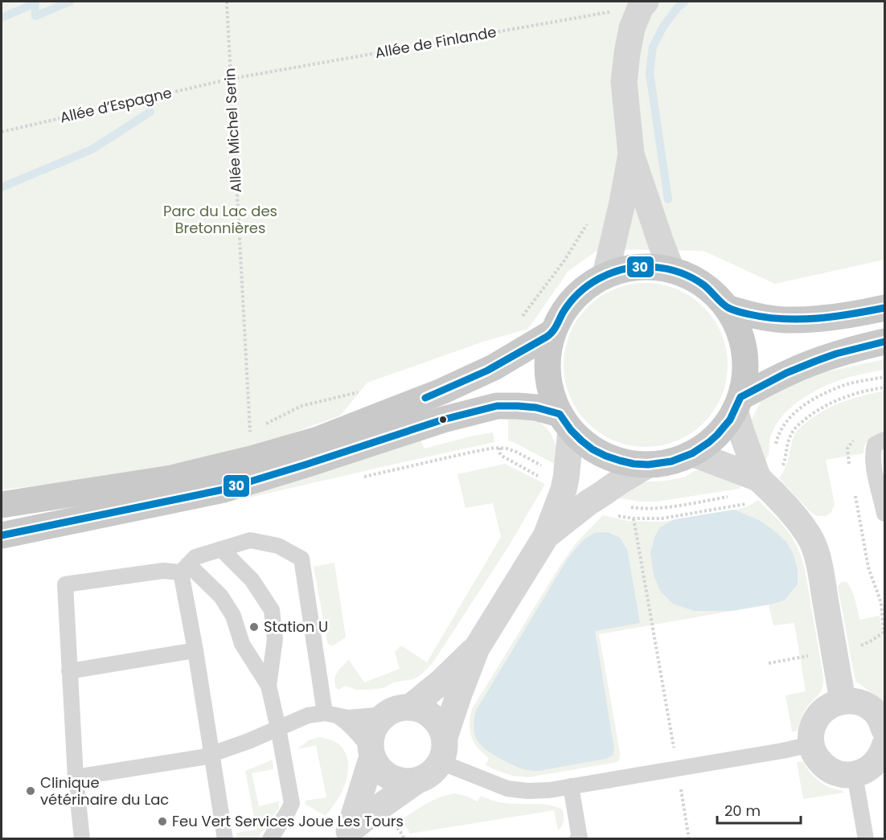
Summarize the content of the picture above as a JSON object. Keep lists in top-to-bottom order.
{
  "streets": {
    "path": ["Allée de Finlande", "Allée d’Espagne", "Allée Michel Serin"]
  },
  "crossings": [
    ["Allée de Finlande", "Allée d’Espagne"],
    ["Allée de Finlande", "Allée Michel Serin"],
    ["Allée d’Espagne", "Allée Michel Serin"]
  ],
  "parks": ["Parc du Lac des Bretonnières"],
  "places": ["Station U", "Clinique vétérinaire du Lac", "Feu Vert Services Joue Les Tours"],
  "lines": ["transit line 30"],
  "scale_bar": "20 m"
}
